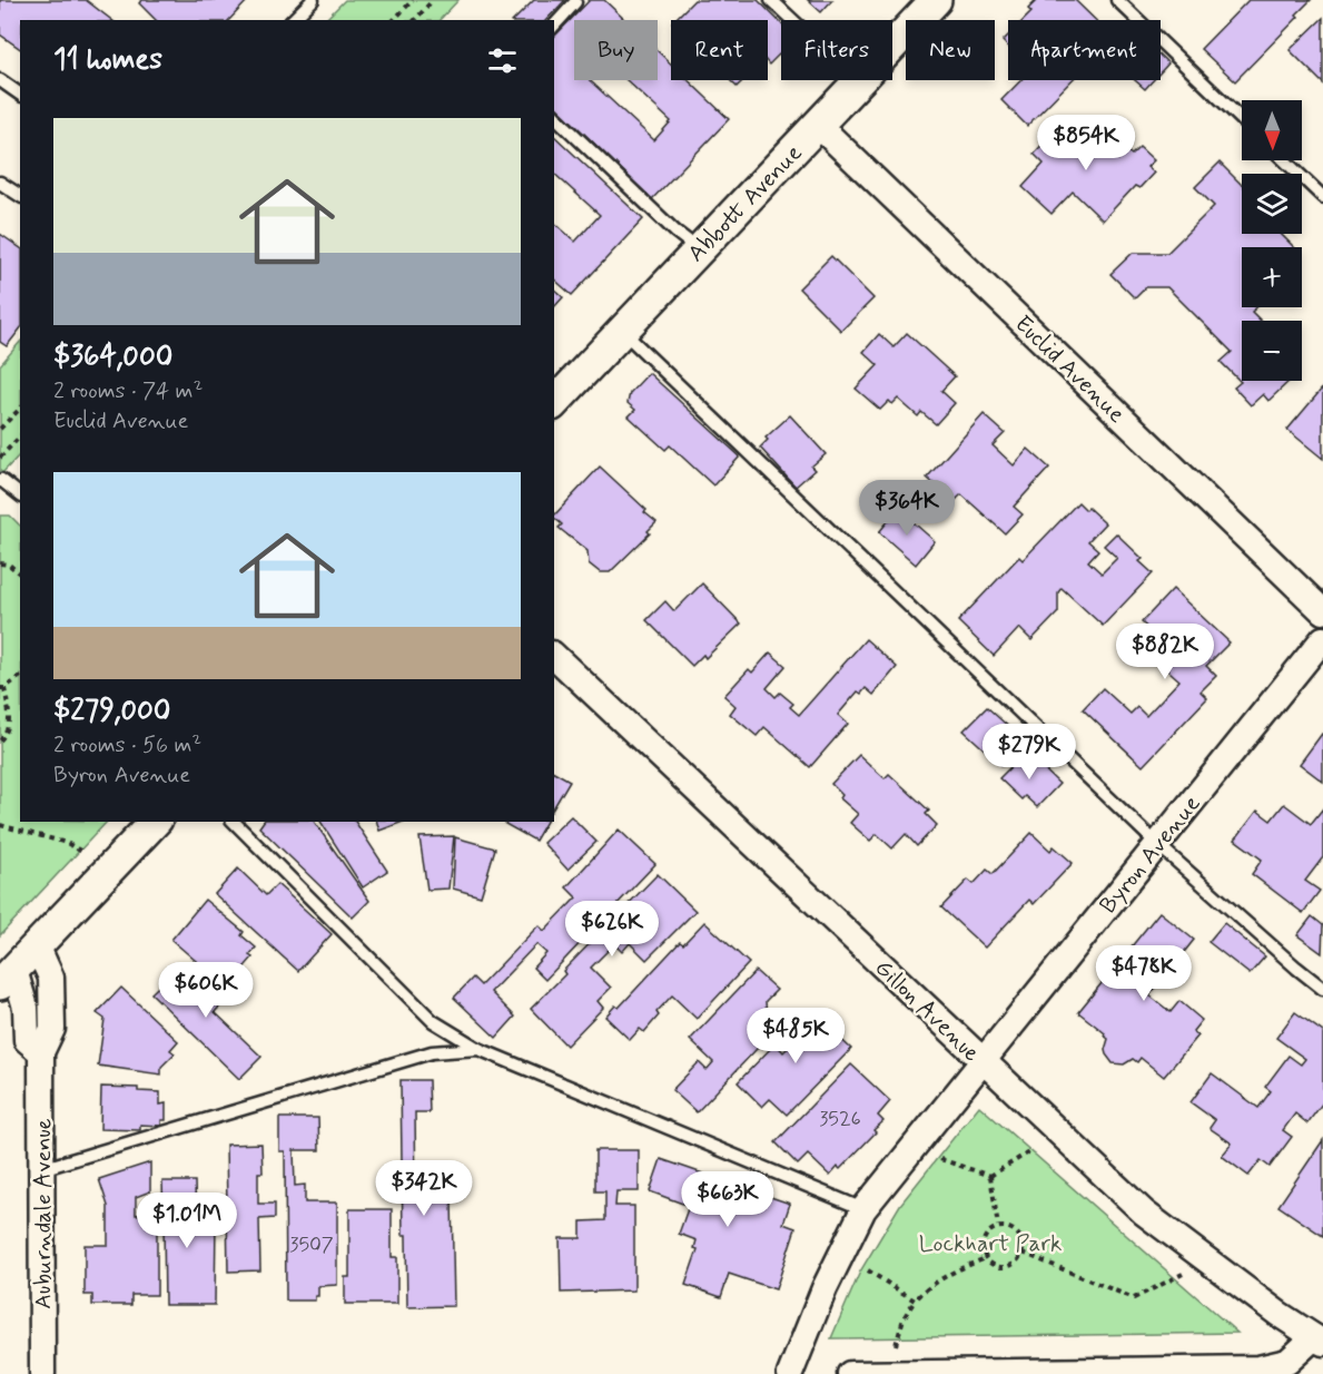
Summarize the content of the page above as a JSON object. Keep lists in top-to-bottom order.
{
  "streets": {
    "street": [
      "Abbott Avenue",
      "Euclid Avenue",
      "Byron Avenue",
      "Gillon Avenue",
      "Auburndale Avenue"
    ]
  },
  "crossings": [
    ["Abbott Avenue", "Euclid Avenue"],
    ["Byron Avenue", "Gillon Avenue"]
  ],
  "parks": ["Lockhart Park"],
  "house_numbers": ["3526", "3507"],
  "north": "bottom",
  "page": {
    "chip": [
      "Buy",
      "Rent",
      "Filters",
      "New",
      "Apartment"
    ],
    "heading": "11 homes",
    "map_buttons": ["+", "−"],
    "list": [
      {
        "name": "$364,000",
        "note": "2 rooms · 74 m² · Euclid Avenue"
      },
      {
        "name": "$279,000",
        "note": "2 rooms · 56 m² · Byron Avenue"
      }
    ],
    "price": [
      "$854K",
      "$364K",
      "$882K",
      "$279K",
      "$626K",
      "$478K",
      "$606K",
      "$485K",
      "$342K",
      "$663K",
      "$1.01M"
    ]
  }
}
